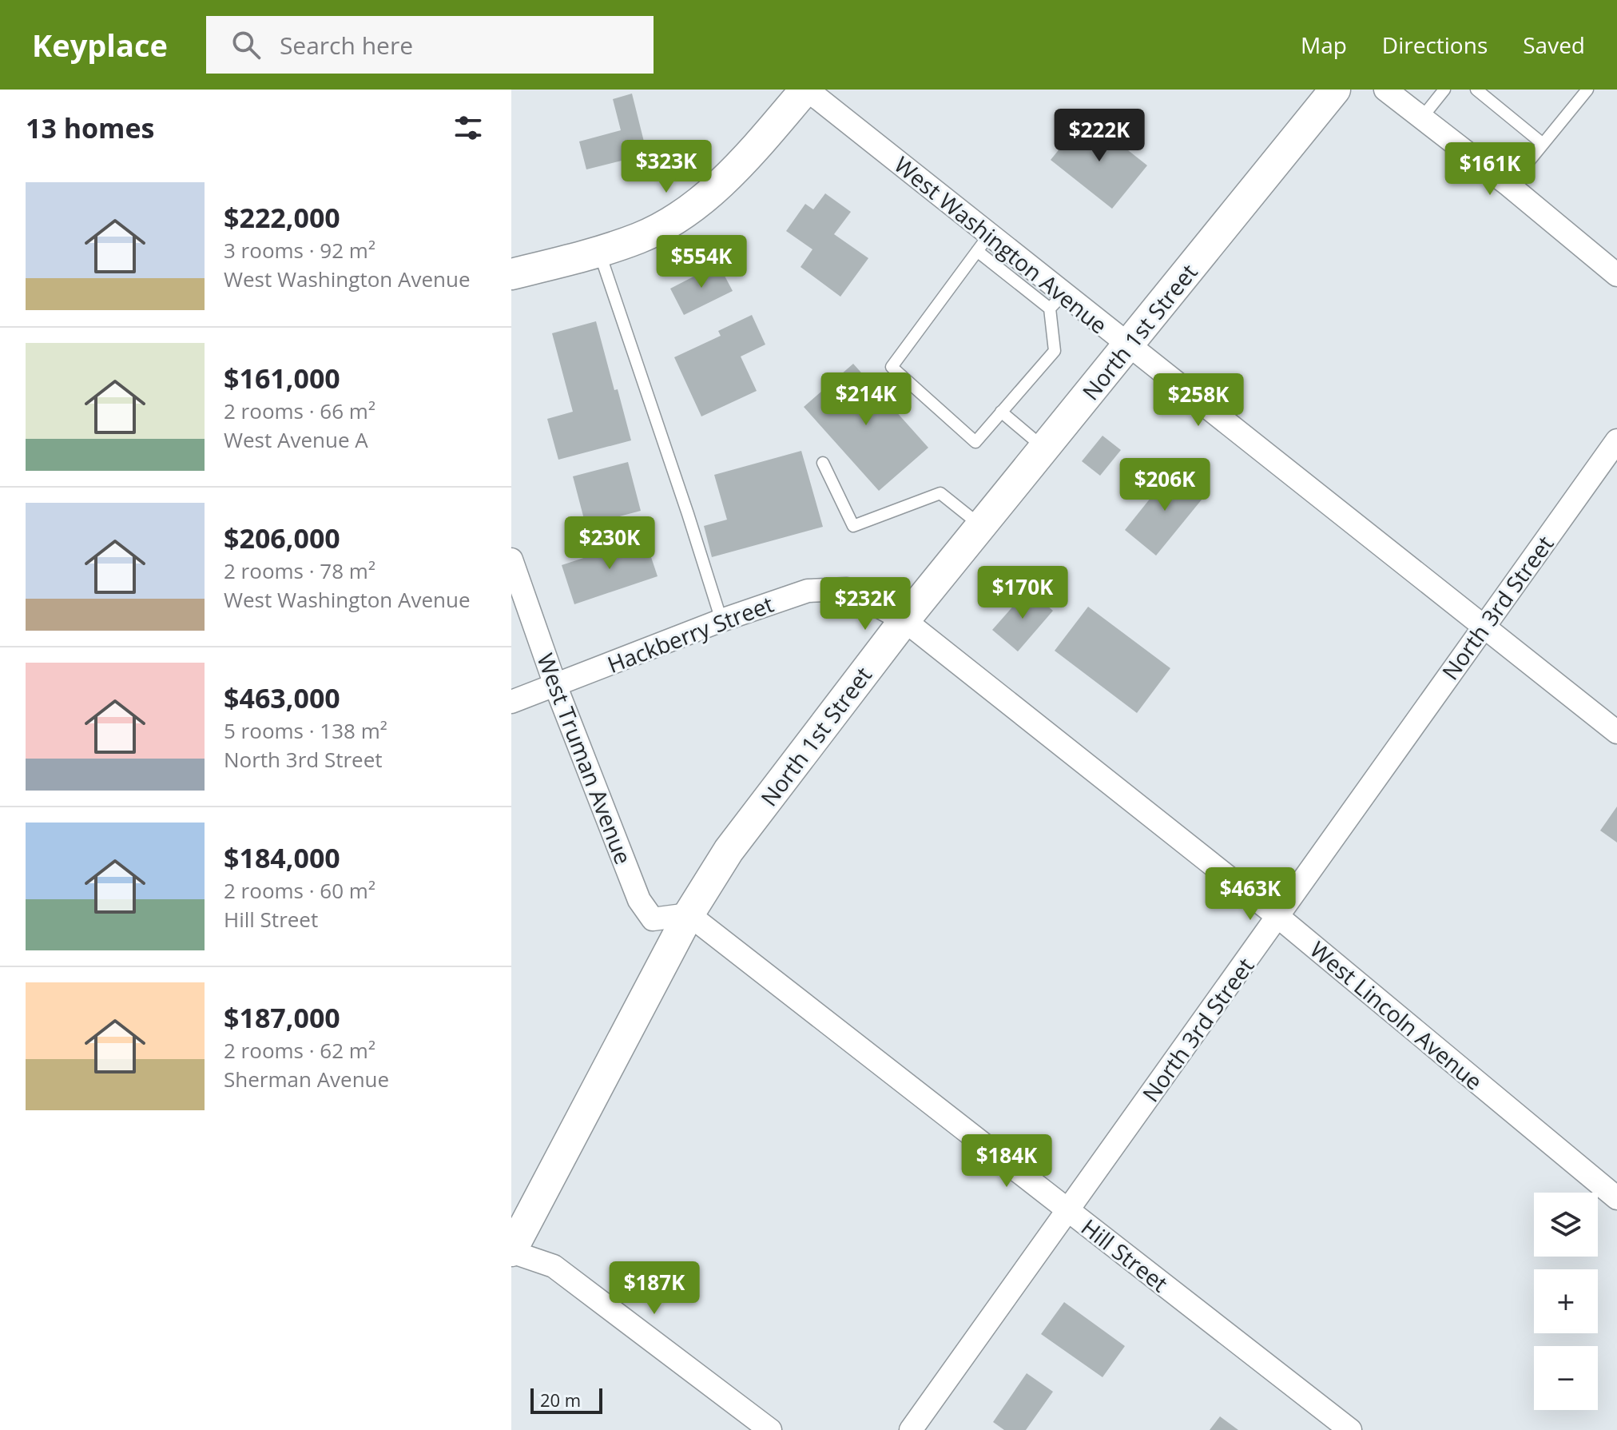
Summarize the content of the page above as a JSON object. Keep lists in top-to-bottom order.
{
  "streets": {
    "main road": ["North 1st Street"],
    "street": [
      "West Washington Avenue",
      "North 3rd Street",
      "Hackberry Street",
      "West Truman Avenue",
      "West Lincoln Avenue",
      "Hill Street"
    ]
  },
  "crossings": [
    ["West Washington Avenue", "North 1st Street"],
    ["West Washington Avenue", "North 3rd Street"],
    ["North 1st Street", "Hackberry Street"],
    ["North 1st Street", "West Truman Avenue"],
    ["North 1st Street", "West Lincoln Avenue"],
    ["North 1st Street", "Hill Street"],
    ["North 3rd Street", "West Lincoln Avenue"],
    ["North 3rd Street", "Hill Street"],
    ["Hackberry Street", "West Truman Avenue"],
    ["Hackberry Street", "West Lincoln Avenue"],
    ["West Truman Avenue", "Hill Street"]
  ],
  "scale_bar": "20 m",
  "page": {
    "header": "Keyplace",
    "search": "Search here",
    "nav": ["Map", "Directions", "Saved"],
    "heading": "13 homes",
    "price": [
      "$222K",
      "$323K",
      "$161K",
      "$554K",
      "$214K",
      "$258K",
      "$206K",
      "$230K",
      "$170K",
      "$232K",
      "$463K",
      "$184K",
      "$187K"
    ],
    "list": [
      {
        "name": "$222,000",
        "note": "3 rooms · 92 m² · West Washington Avenue"
      },
      {
        "name": "$161,000",
        "note": "2 rooms · 66 m² · West Avenue A"
      },
      {
        "name": "$206,000",
        "note": "2 rooms · 78 m² · West Washington Avenue"
      },
      {
        "name": "$463,000",
        "note": "5 rooms · 138 m² · North 3rd Street"
      },
      {
        "name": "$184,000",
        "note": "2 rooms · 60 m² · Hill Street"
      },
      {
        "name": "$187,000",
        "note": "2 rooms · 62 m² · Sherman Avenue"
      }
    ],
    "map_buttons": ["+", "−"],
    "scale": "20 m"
  }
}
